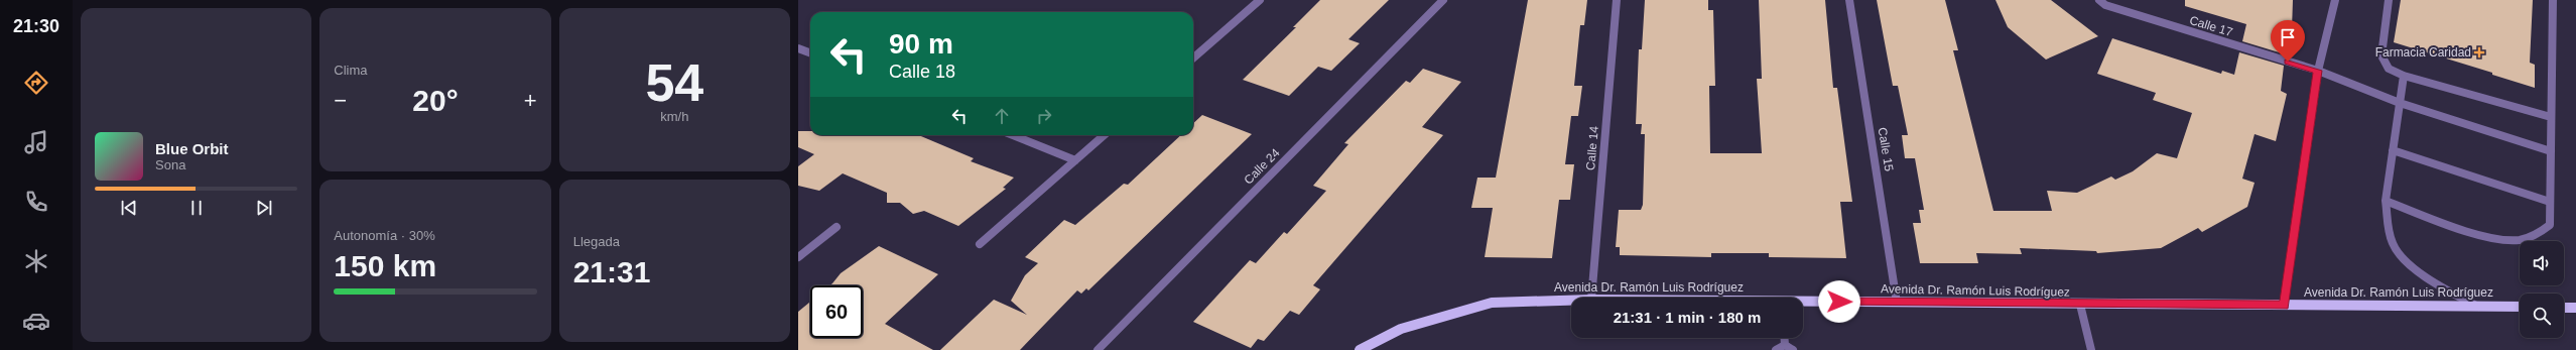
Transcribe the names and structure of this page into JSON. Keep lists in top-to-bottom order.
{
  "streets": {
    "main road": ["Avenida Dr. Ramón Luis Rodríguez"],
    "street": [
      "Calle 17",
      "Calle 14",
      "Calle 15",
      "Calle 24"
    ]
  },
  "crossings": [
    ["Calle 15", "Avenida Dr. Ramón Luis Rodríguez"]
  ],
  "places": {
    "health": ["Farmacia Caridad"]
  },
  "page": {
    "tabs": "21:30",
    "tile": [
      "Clima",
      ["54", "km/h"],
      ["Autonomía · 30%", "150 km"],
      ["Llegada", "21:31"]
    ],
    "turn": ["90 m", "Calle 18"],
    "heat": ["−", "20°", "+"],
    "song": ["Blue Orbit", "Sona"],
    "limit": "60",
    "trip": "21:31 · 1 min · 180 m"
  }
}
